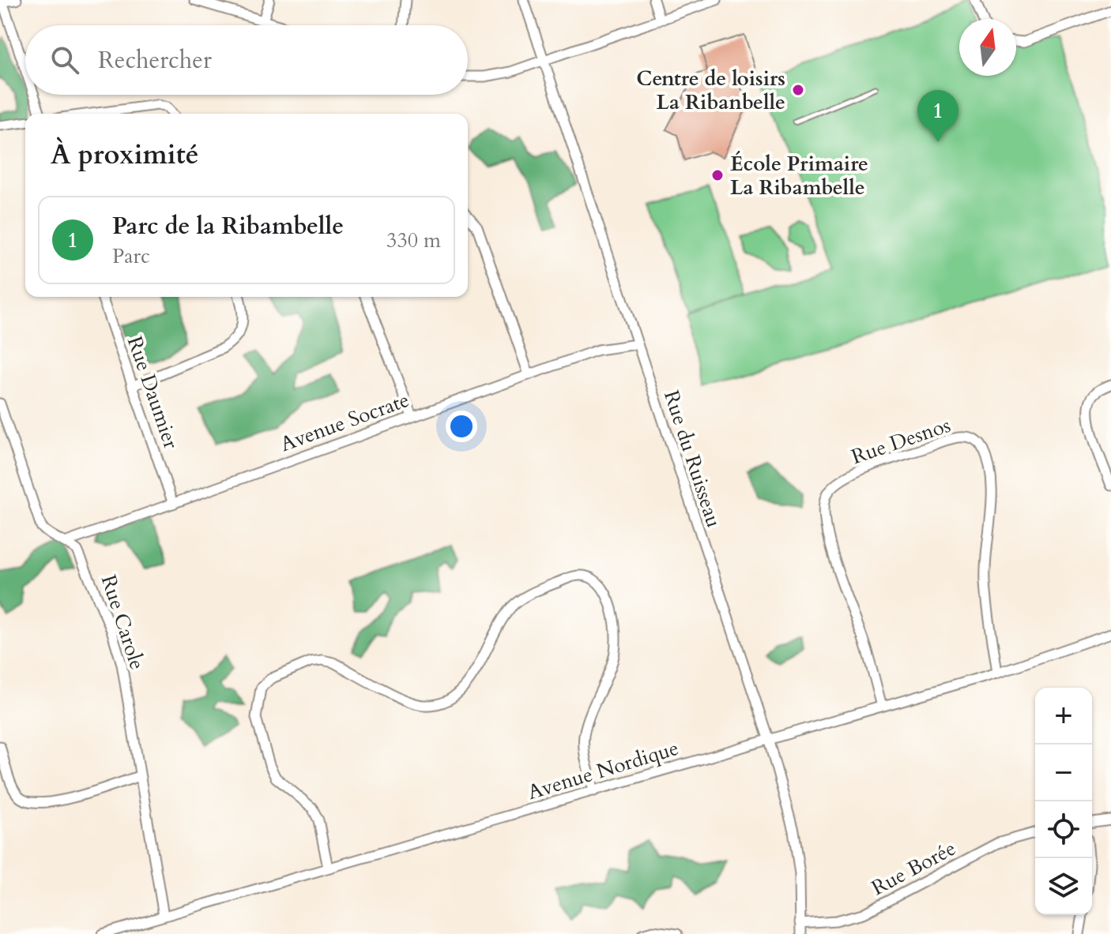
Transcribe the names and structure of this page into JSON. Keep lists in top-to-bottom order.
{
  "streets": {
    "street": [
      "Rue Daumier",
      "Avenue Socrate",
      "Rue Desnos",
      "Rue du Ruisseau",
      "Rue Carole",
      "Avenue Nordique",
      "Rue Borée"
    ]
  },
  "crossings": [
    ["Rue Daumier", "Avenue Socrate"],
    ["Avenue Socrate", "Rue du Ruisseau"],
    ["Avenue Socrate", "Rue Carole"],
    ["Rue Desnos", "Avenue Nordique"],
    ["Rue du Ruisseau", "Avenue Nordique"],
    ["Rue du Ruisseau", "Rue Borée"],
    ["Rue Carole", "Avenue Nordique"]
  ],
  "places": ["Centre de loisirs La Ribanbelle", "École Primaire La Ribambelle"],
  "north": "top",
  "page": {
    "search": "Rechercher",
    "pins": "1",
    "heading": "À proximité",
    "list": [
      {
        "mark": "1",
        "name": "Parc de la Ribambelle",
        "note": "Parc",
        "value": "330 m"
      }
    ],
    "map_buttons": ["+", "−"]
  }
}
